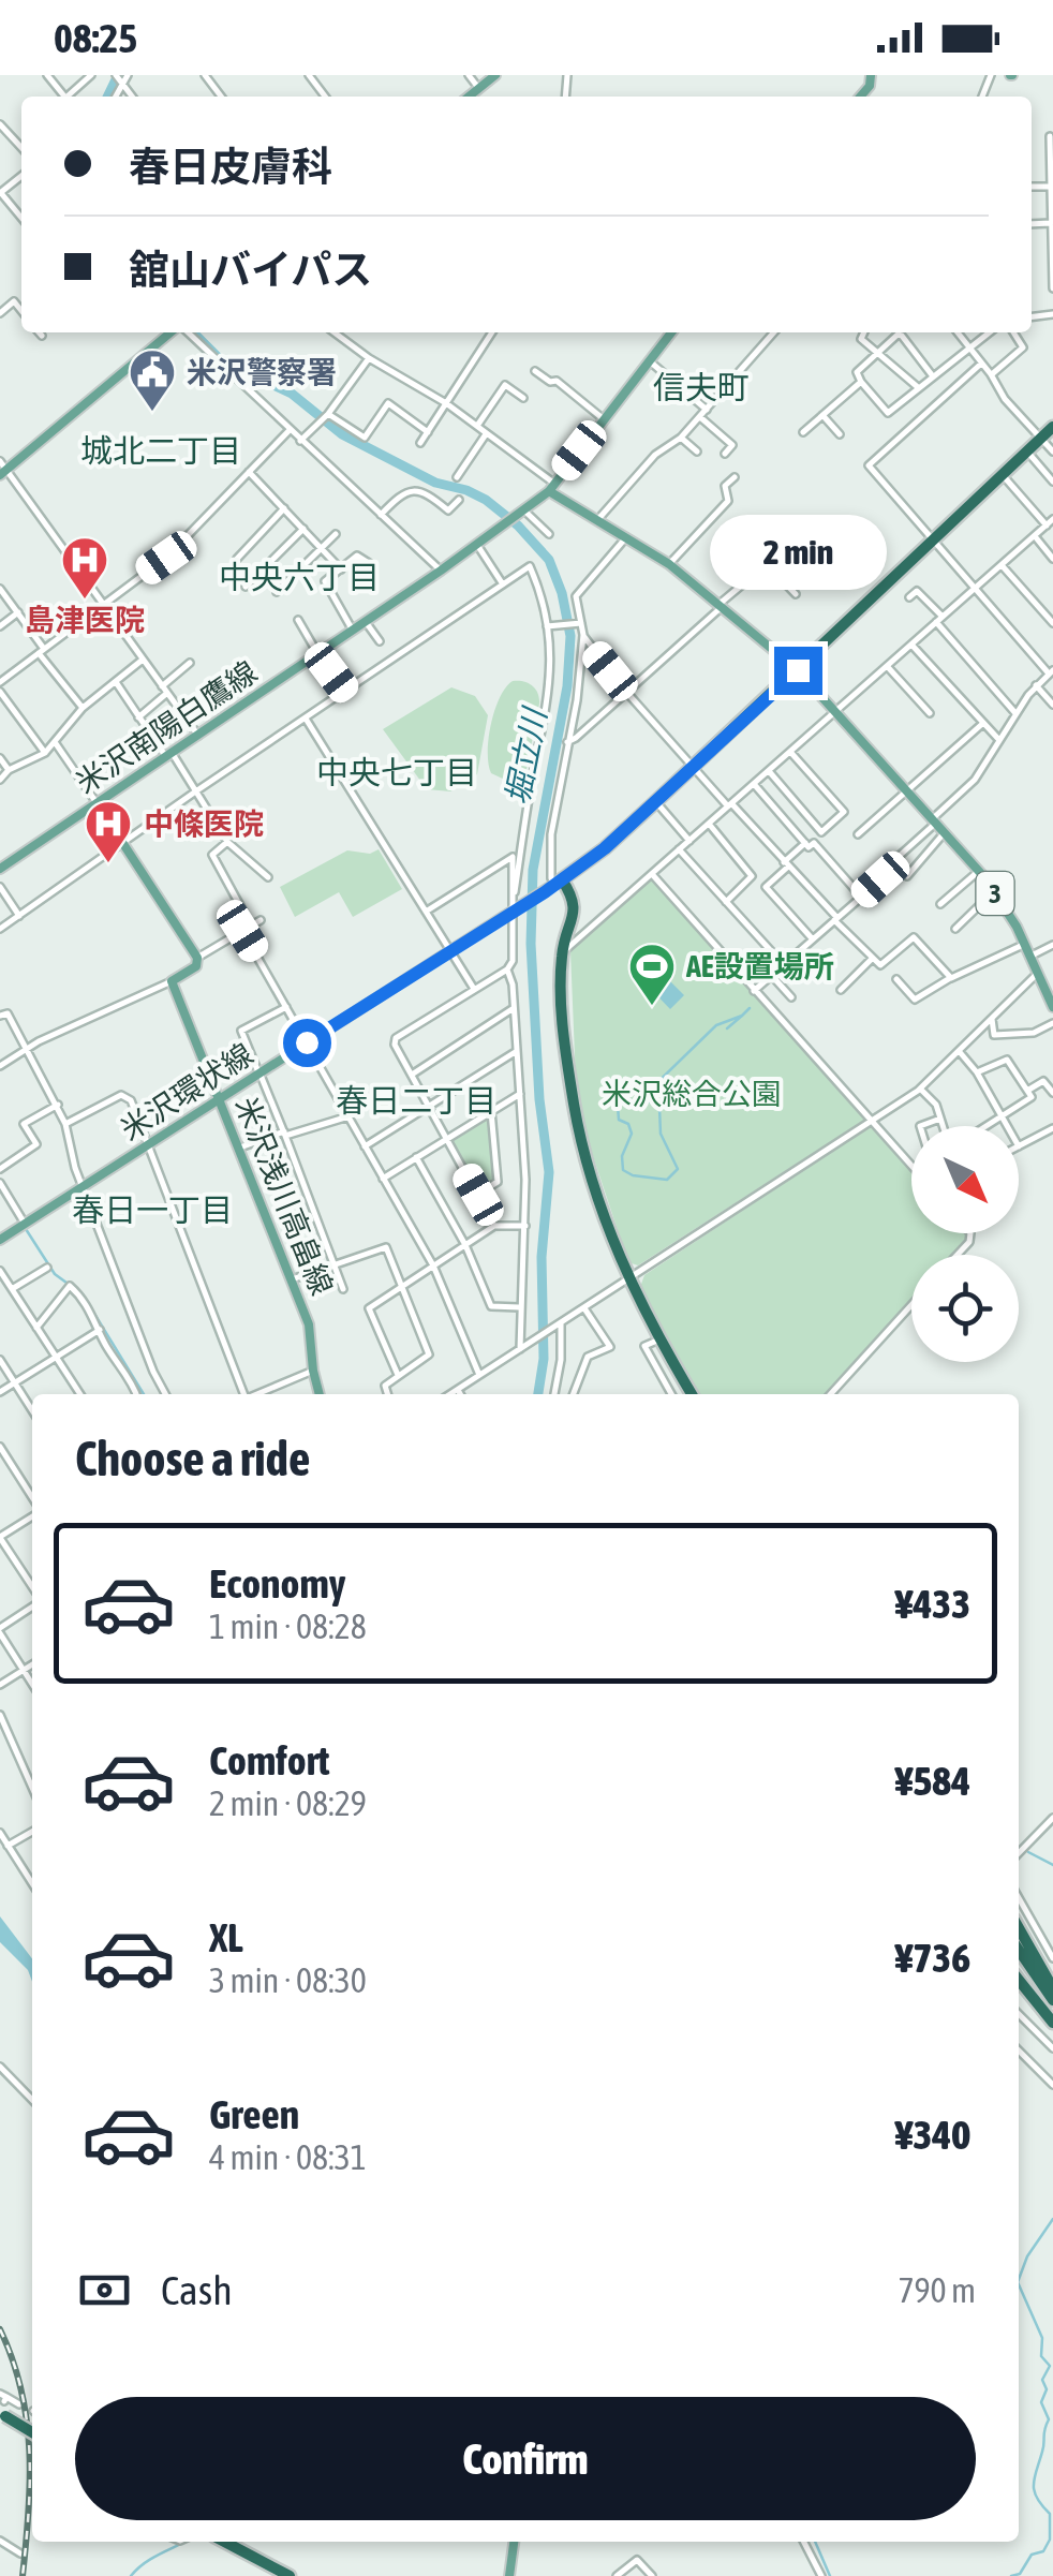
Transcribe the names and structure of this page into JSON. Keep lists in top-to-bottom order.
{
  "streets": {
    "main road": [
      "米沢南陽白鷹線",
      "3",
      "米沢環状線",
      "米沢浅川高畠線"
    ]
  },
  "crossings": [
    ["米沢南陽白鷹線", "3"],
    ["米沢環状線", "米沢浅川高畠線"]
  ],
  "districts": [
    "信夫町",
    "城北二丁目",
    "中央六丁目",
    "中央七丁目",
    "春日二丁目",
    "春日一丁目"
  ],
  "water": ["堀立川"],
  "parks": ["米沢総合公園"],
  "places": {
    "public building": ["米沢警察署"],
    "hospital": ["島津医院", "中條医院"],
    "sports": ["AE設置場所"]
  },
  "north": "bottom right",
  "page": {
    "status": "08:25",
    "banner": ["春日皮膚科", "舘山バイパス"],
    "bubble": "2 min",
    "heading": "Choose a ride",
    "list": [
      {
        "name": "Economy",
        "note": "1 min · 08:28",
        "value": "¥433"
      },
      {
        "name": "Comfort",
        "note": "2 min · 08:29",
        "value": "¥584"
      },
      {
        "name": "XL",
        "note": "3 min · 08:30",
        "value": "¥736"
      },
      {
        "name": "Green",
        "note": "4 min · 08:31",
        "value": "¥340"
      }
    ],
    "pay": ["Cash", "790 m"],
    "buttons": "Confirm"
  }
}
